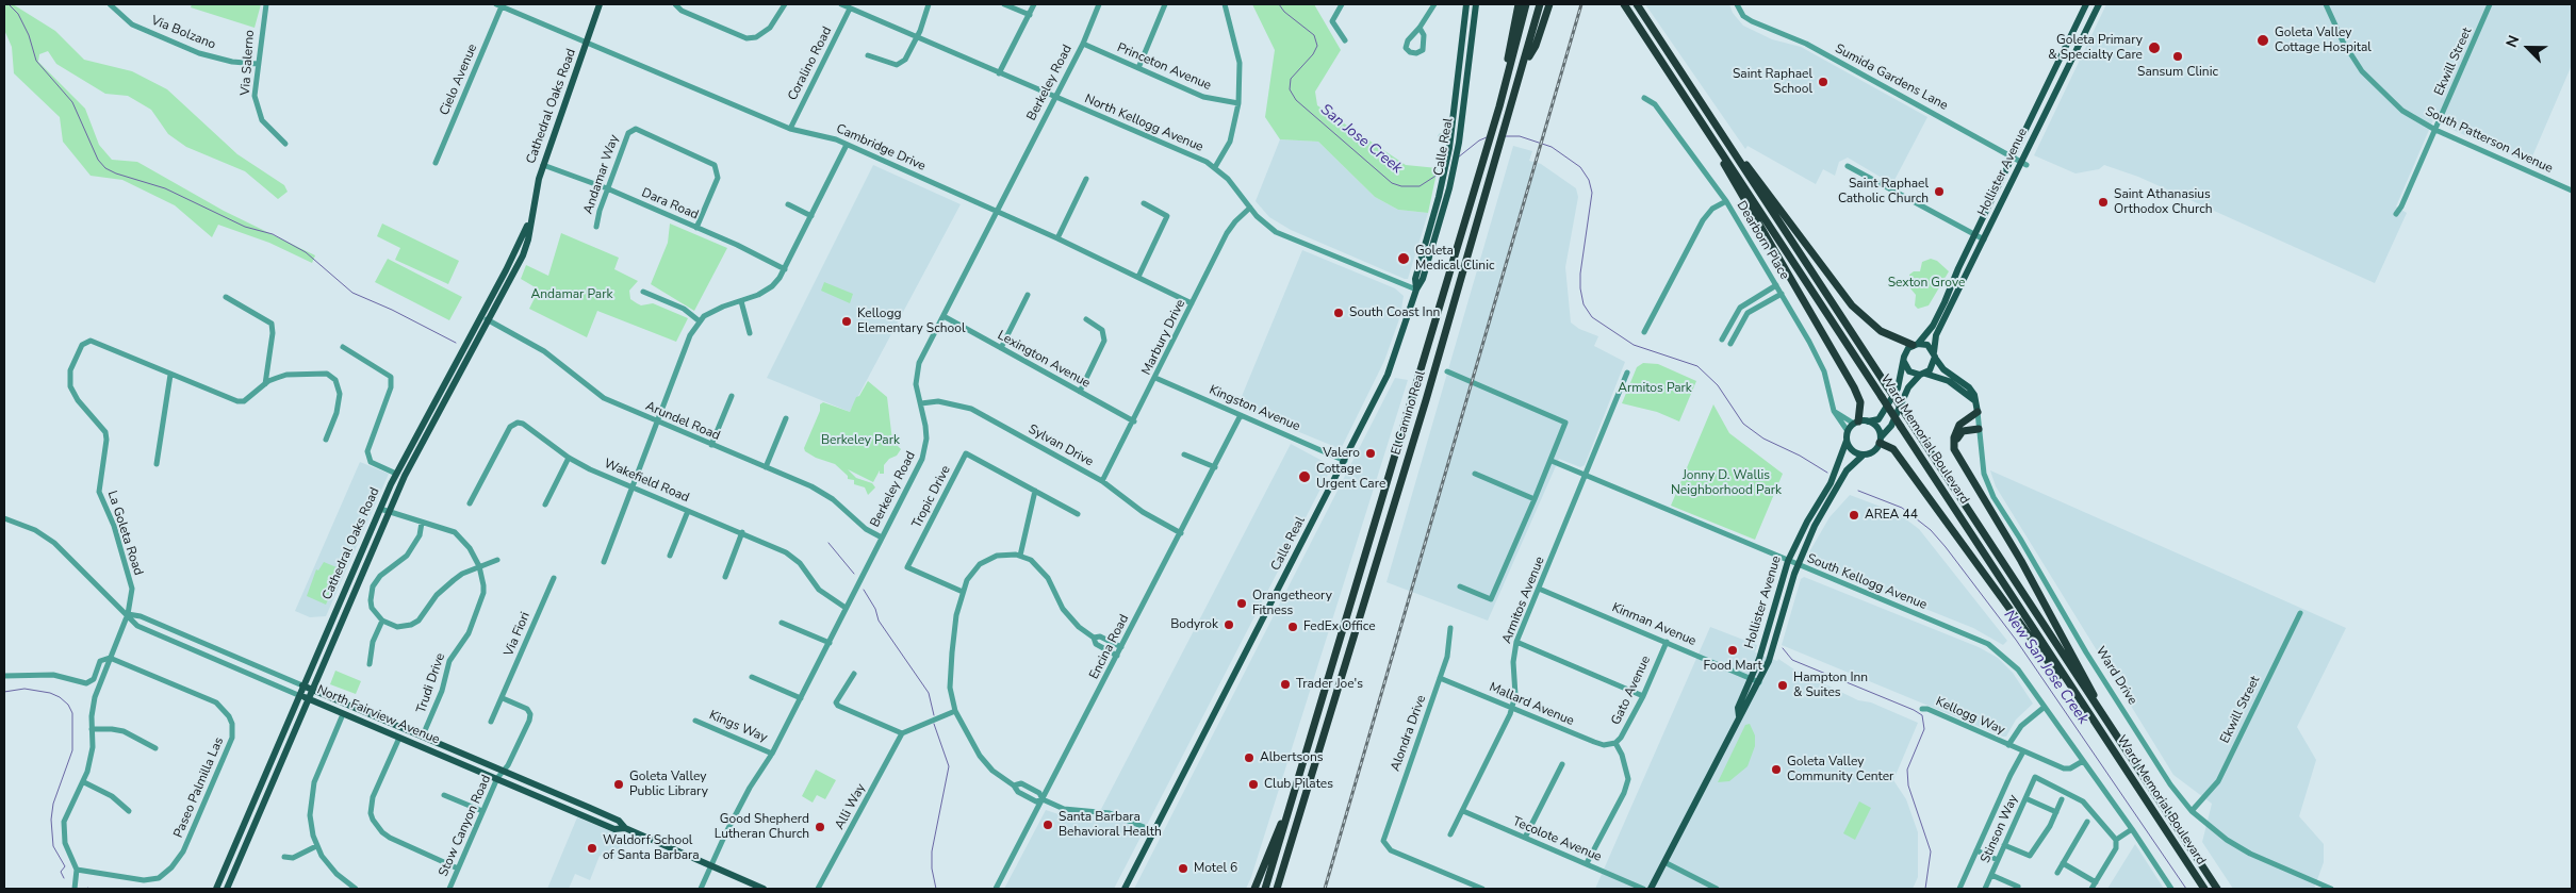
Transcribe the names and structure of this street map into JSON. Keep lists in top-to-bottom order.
{
  "streets": {
    "highway": ["El Camino Real", "Ward Memorial Boulevard"],
    "main road": [
      "Cathedral Oaks Road",
      "Calle Real",
      "Hollister Avenue",
      "Ward Drive",
      "North Fairview Avenue"
    ],
    "street": [
      "Via Bolzano",
      "Ekwill Street",
      "Via Salerno",
      "Coralino Road",
      "Princeton Avenue",
      "Sumida Gardens Lane",
      "Cielo Avenue",
      "Berkeley Road",
      "North Kellogg Avenue",
      "South Patterson Avenue",
      "Cambridge Drive",
      "Andamar Way",
      "Dara Road",
      "Dearborn Place",
      "Marbury Drive",
      "Lexington Avenue",
      "Kingston Avenue",
      "Arundel Road",
      "Sylvan Drive",
      "Wakefield Road",
      "Tropic Drive",
      "La Goleta Road",
      "South Kellogg Avenue",
      "Armitos Avenue",
      "Kinman Avenue",
      "Via Fiori",
      "Encina Road",
      "Trudi Drive",
      "Gato Avenue",
      "Mallard Avenue",
      "Kellogg Way",
      "Kings Way",
      "Alondra Drive",
      "Paseo Palmilla Las",
      "Alli Way",
      "Stow Canyon Road",
      "Stinson Way",
      "Tecolote Avenue"
    ]
  },
  "crossings": [
    ["Via Bolzano", "Via Salerno"],
    ["Ekwill Street", "South Patterson Avenue"],
    ["Ekwill Street", "Ward Drive"],
    ["Coralino Road", "North Kellogg Avenue"],
    ["Coralino Road", "Cambridge Drive"],
    ["Princeton Avenue", "Berkeley Road"],
    ["Sumida Gardens Lane", "Hollister Avenue"],
    ["Cielo Avenue", "Cambridge Drive"],
    ["Berkeley Road", "North Kellogg Avenue"],
    ["Berkeley Road", "Cambridge Drive"],
    ["Berkeley Road", "Lexington Avenue"],
    ["Berkeley Road", "Arundel Road"],
    ["Berkeley Road", "Sylvan Drive"],
    ["Berkeley Road", "Wakefield Road"],
    ["Berkeley Road", "North Fairview Avenue"],
    ["Berkeley Road", "Kings Way"],
    ["Cathedral Oaks Road", "Cambridge Drive"],
    ["Cathedral Oaks Road", "Dara Road"],
    ["Cathedral Oaks Road", "Arundel Road"],
    ["Cathedral Oaks Road", "Trudi Drive"],
    ["Cathedral Oaks Road", "North Fairview Avenue"],
    ["North Kellogg Avenue", "Calle Real"],
    ["North Kellogg Avenue", "Marbury Drive"],
    ["Calle Real", "Kingston Avenue"],
    ["Cambridge Drive", "Marbury Drive"],
    ["Hollister Avenue", "Dearborn Place"],
    ["Hollister Avenue", "South Kellogg Avenue"],
    ["Hollister Avenue", "Kinman Avenue"],
    ["Hollister Avenue", "Ward Drive"],
    ["Andamar Way", "Dara Road"],
    ["Marbury Drive", "Lexington Avenue"],
    ["Marbury Drive", "Kingston Avenue"],
    ["Marbury Drive", "Sylvan Drive"],
    ["Kingston Avenue", "Encina Road"],
    ["Sylvan Drive", "Encina Road"],
    ["La Goleta Road", "North Fairview Avenue"],
    ["La Goleta Road", "Paseo Palmilla Las"],
    ["South Kellogg Avenue", "Armitos Avenue"],
    ["South Kellogg Avenue", "Kellogg Way"],
    ["Armitos Avenue", "Kinman Avenue"],
    ["Armitos Avenue", "Mallard Avenue"],
    ["Armitos Avenue", "Tecolote Avenue"],
    ["Kinman Avenue", "Gato Avenue"],
    ["Via Fiori", "Stow Canyon Road"],
    ["Trudi Drive", "North Fairview Avenue"],
    ["Gato Avenue", "Mallard Avenue"],
    ["Gato Avenue", "Tecolote Avenue"],
    ["Mallard Avenue", "Alondra Drive"],
    ["North Fairview Avenue", "Stow Canyon Road"]
  ],
  "water": ["San Jose Creek", "New San Jose Creek"],
  "parks": [
    "Sexton Grove",
    "Andamar Park",
    "Armitos Park",
    "Berkeley Park",
    "Jonny D. Wallis Neighborhood Park"
  ],
  "places": [
    "Goleta Valley Cottage Hospital",
    "Goleta Primary & Specialty Care",
    "Sansum Clinic",
    "Saint Raphael School",
    "Saint Raphael Catholic Church",
    "Saint Athanasius Orthodox Church",
    "Goleta Medical Clinic",
    "South Coast Inn",
    "Kellogg Elementary School",
    "Valero",
    "Cottage Urgent Care",
    "AREA 44",
    "Orangetheory Fitness",
    "Bodyrok",
    "FedEx Office",
    "Food Mart",
    "Trader Joe's",
    "Hampton Inn & Suites",
    "Albertsons",
    "Goleta Valley Community Center",
    "Goleta Valley Public Library",
    "Club Pilates",
    "Santa Barbara Behavioral Health",
    "Good Shepherd Lutheran Church",
    "Waldorf School of Santa Barbara",
    "Motel 6"
  ],
  "north": "top left"
}
